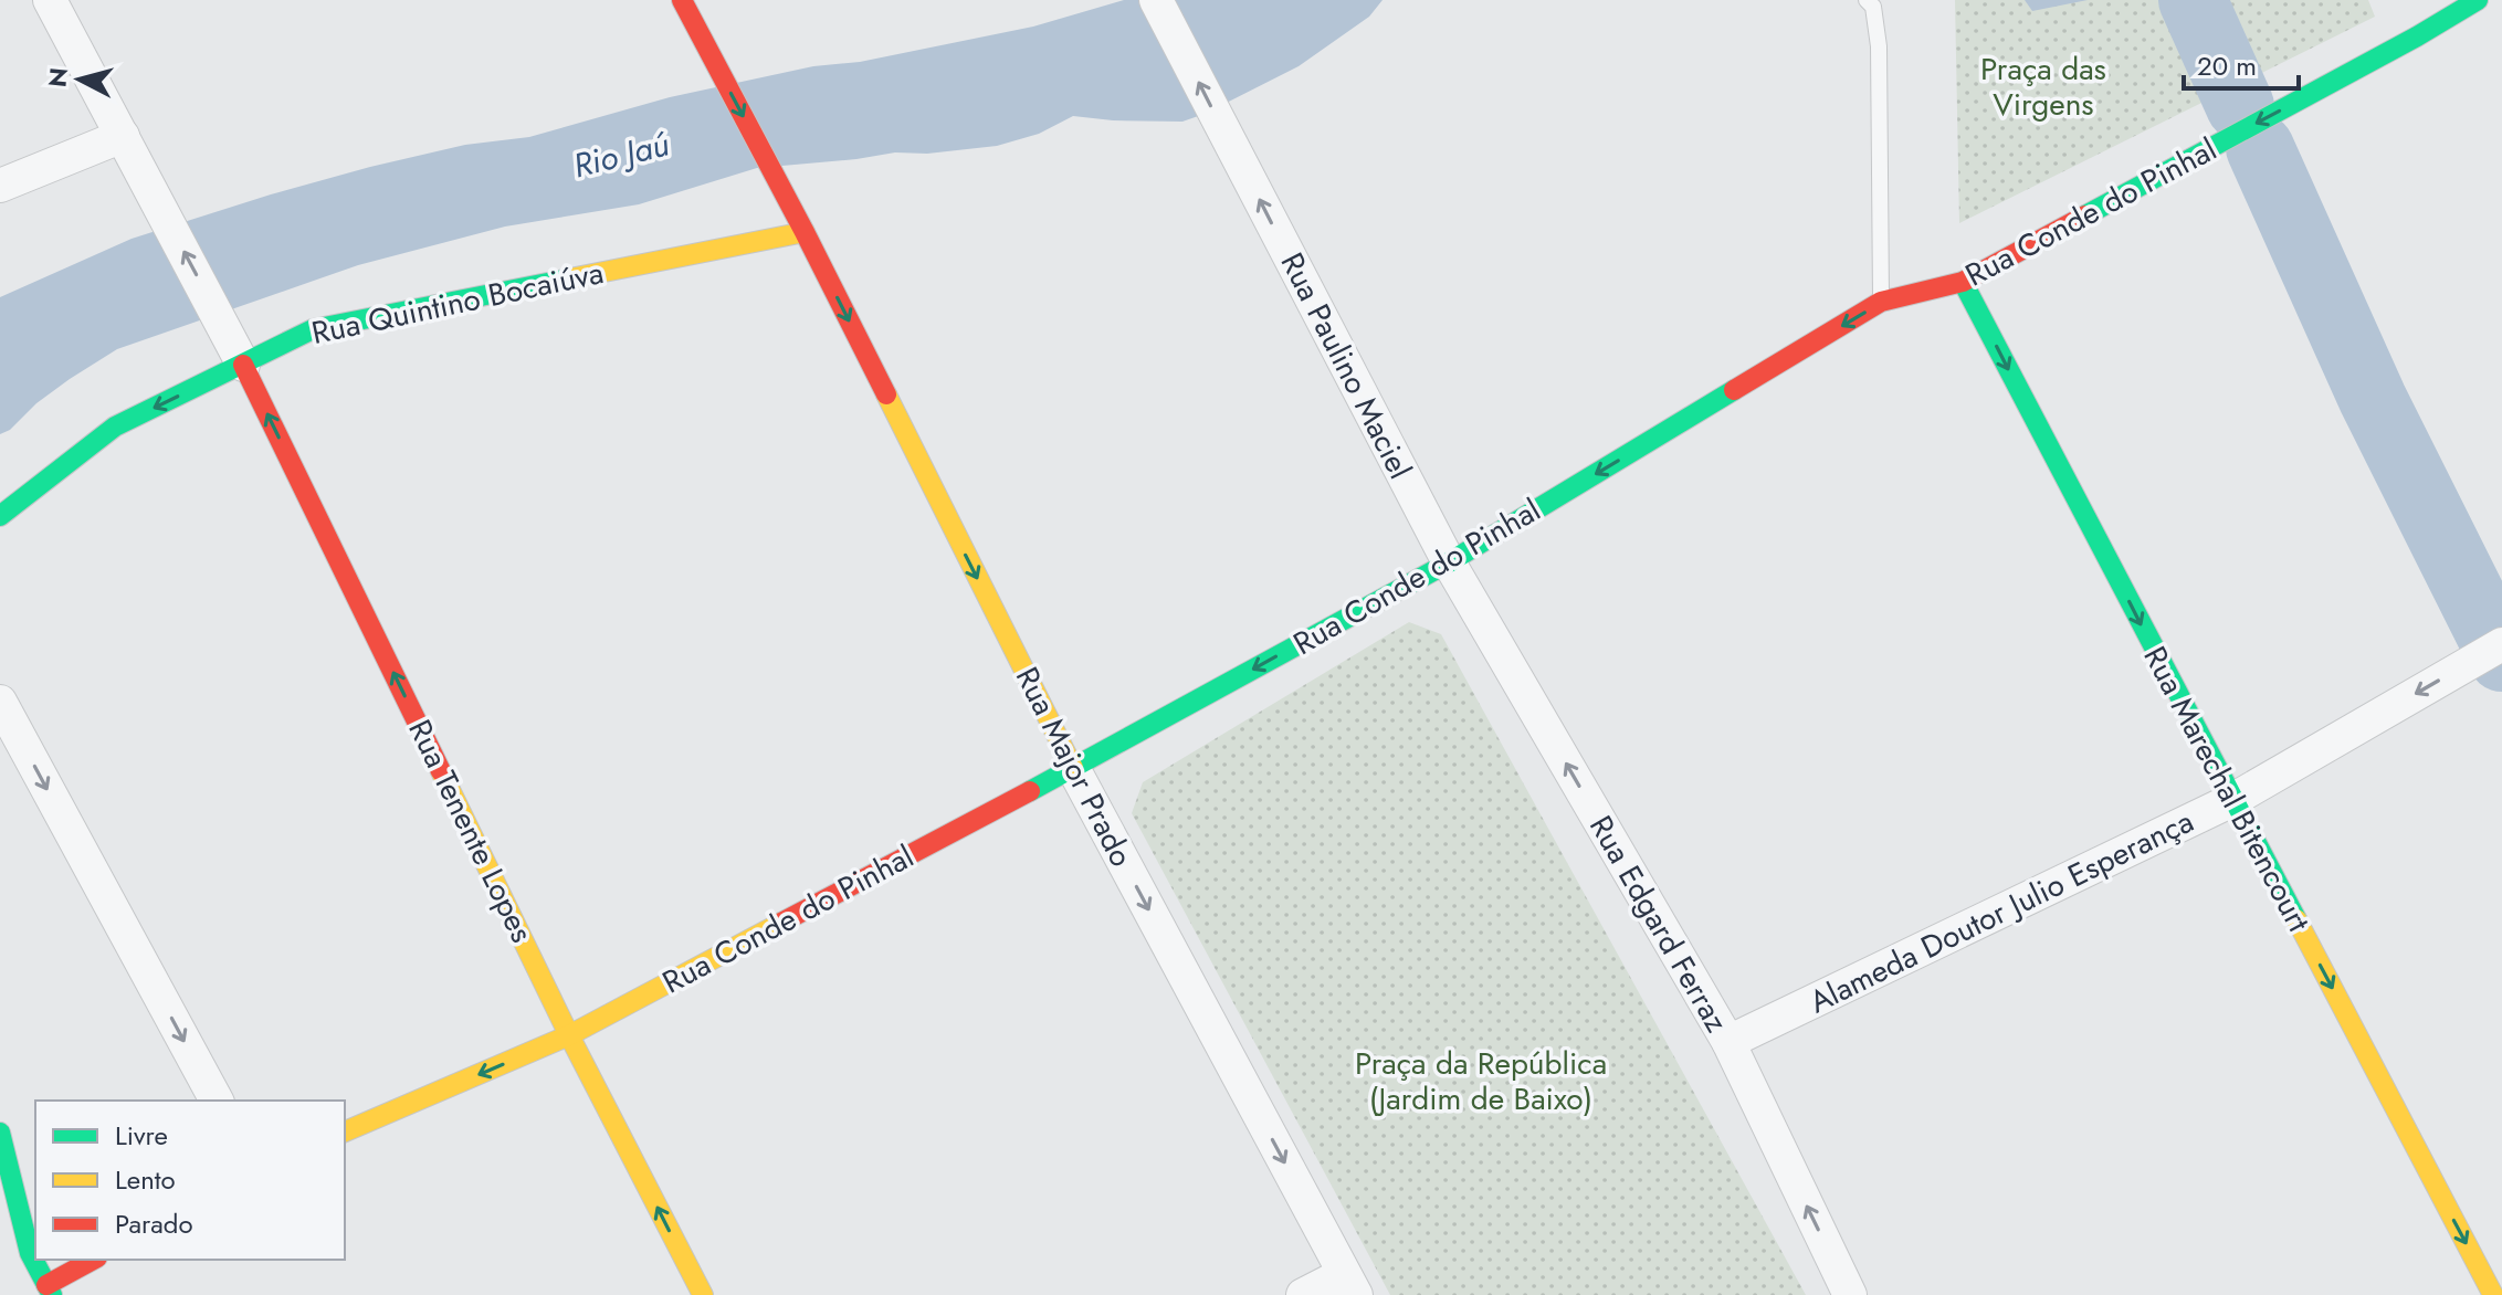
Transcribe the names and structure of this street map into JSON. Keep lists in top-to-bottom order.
{
  "streets": {
    "main road": [
      "Rua Conde do Pinhal",
      "Rua Quintino Bocaiúva",
      "Rua Major Prado",
      "Rua Marechal Bitencourt",
      "Rua Tenente Lopes"
    ],
    "street": ["Rua Paulino Maciel", "Alameda Doutor Julio Esperança", "Rua Edgard Ferraz"]
  },
  "crossings": [
    ["Rua Conde do Pinhal", "Rua Paulino Maciel"],
    ["Rua Conde do Pinhal", "Rua Major Prado"],
    ["Rua Conde do Pinhal", "Rua Marechal Bitencourt"],
    ["Rua Conde do Pinhal", "Rua Tenente Lopes"],
    ["Rua Conde do Pinhal", "Rua Edgard Ferraz"],
    ["Rua Quintino Bocaiúva", "Rua Major Prado"],
    ["Rua Quintino Bocaiúva", "Rua Tenente Lopes"],
    ["Rua Paulino Maciel", "Rua Edgard Ferraz"],
    ["Rua Marechal Bitencourt", "Alameda Doutor Julio Esperança"],
    ["Alameda Doutor Julio Esperança", "Rua Edgard Ferraz"]
  ],
  "one_way": [
    "Rua Conde do Pinhal",
    "Rua Paulino Maciel",
    "Rua Major Prado",
    "Rua Marechal Bitencourt",
    "Rua Tenente Lopes",
    "Alameda Doutor Julio Esperança",
    "Rua Edgard Ferraz"
  ],
  "water": ["Rio Jaú"],
  "parks": ["Praça das Virgens", "Praça da República (Jardim de Baixo)"],
  "legend": ["Livre", "Lento", "Parado"],
  "scale_bar": "20 m",
  "north": "left"
}
